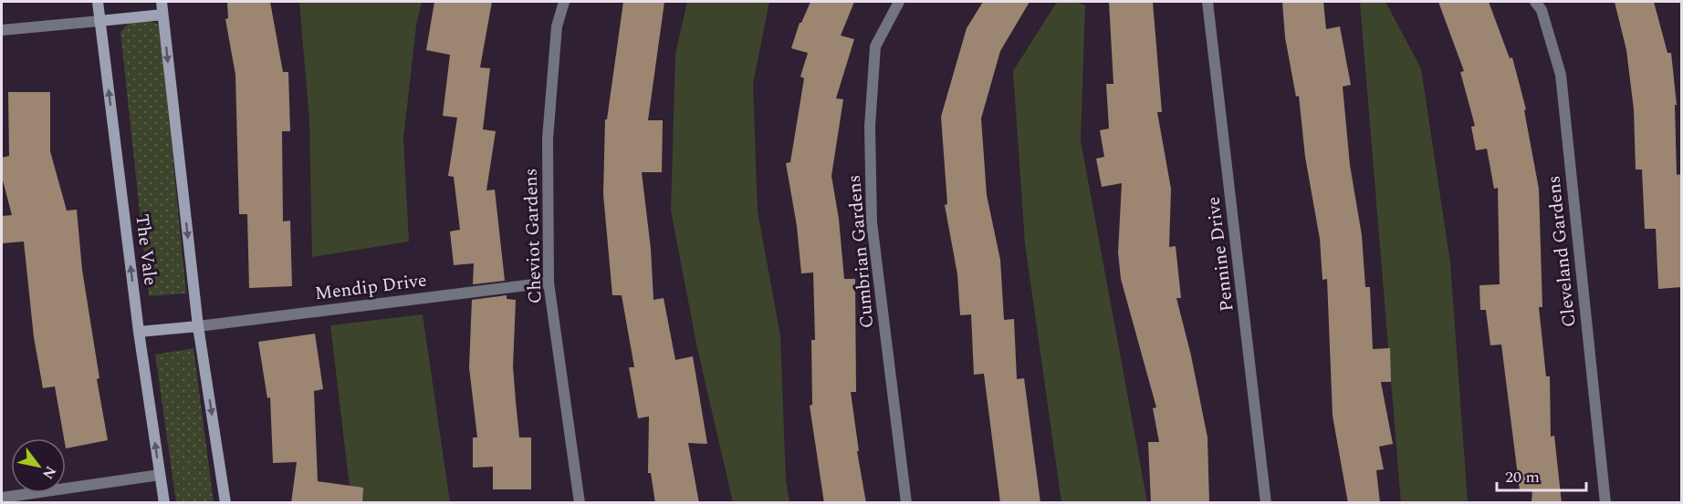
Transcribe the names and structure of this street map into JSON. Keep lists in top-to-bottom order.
{
  "streets": {
    "street": [
      "Cheviot Gardens",
      "The Vale",
      "Cumbrian Gardens",
      "Cleveland Gardens",
      "Pennine Drive",
      "Mendip Drive"
    ]
  },
  "crossings": [
    ["Cheviot Gardens", "Mendip Drive"]
  ],
  "scale_bar": "20 m",
  "north": "bottom right"
}
